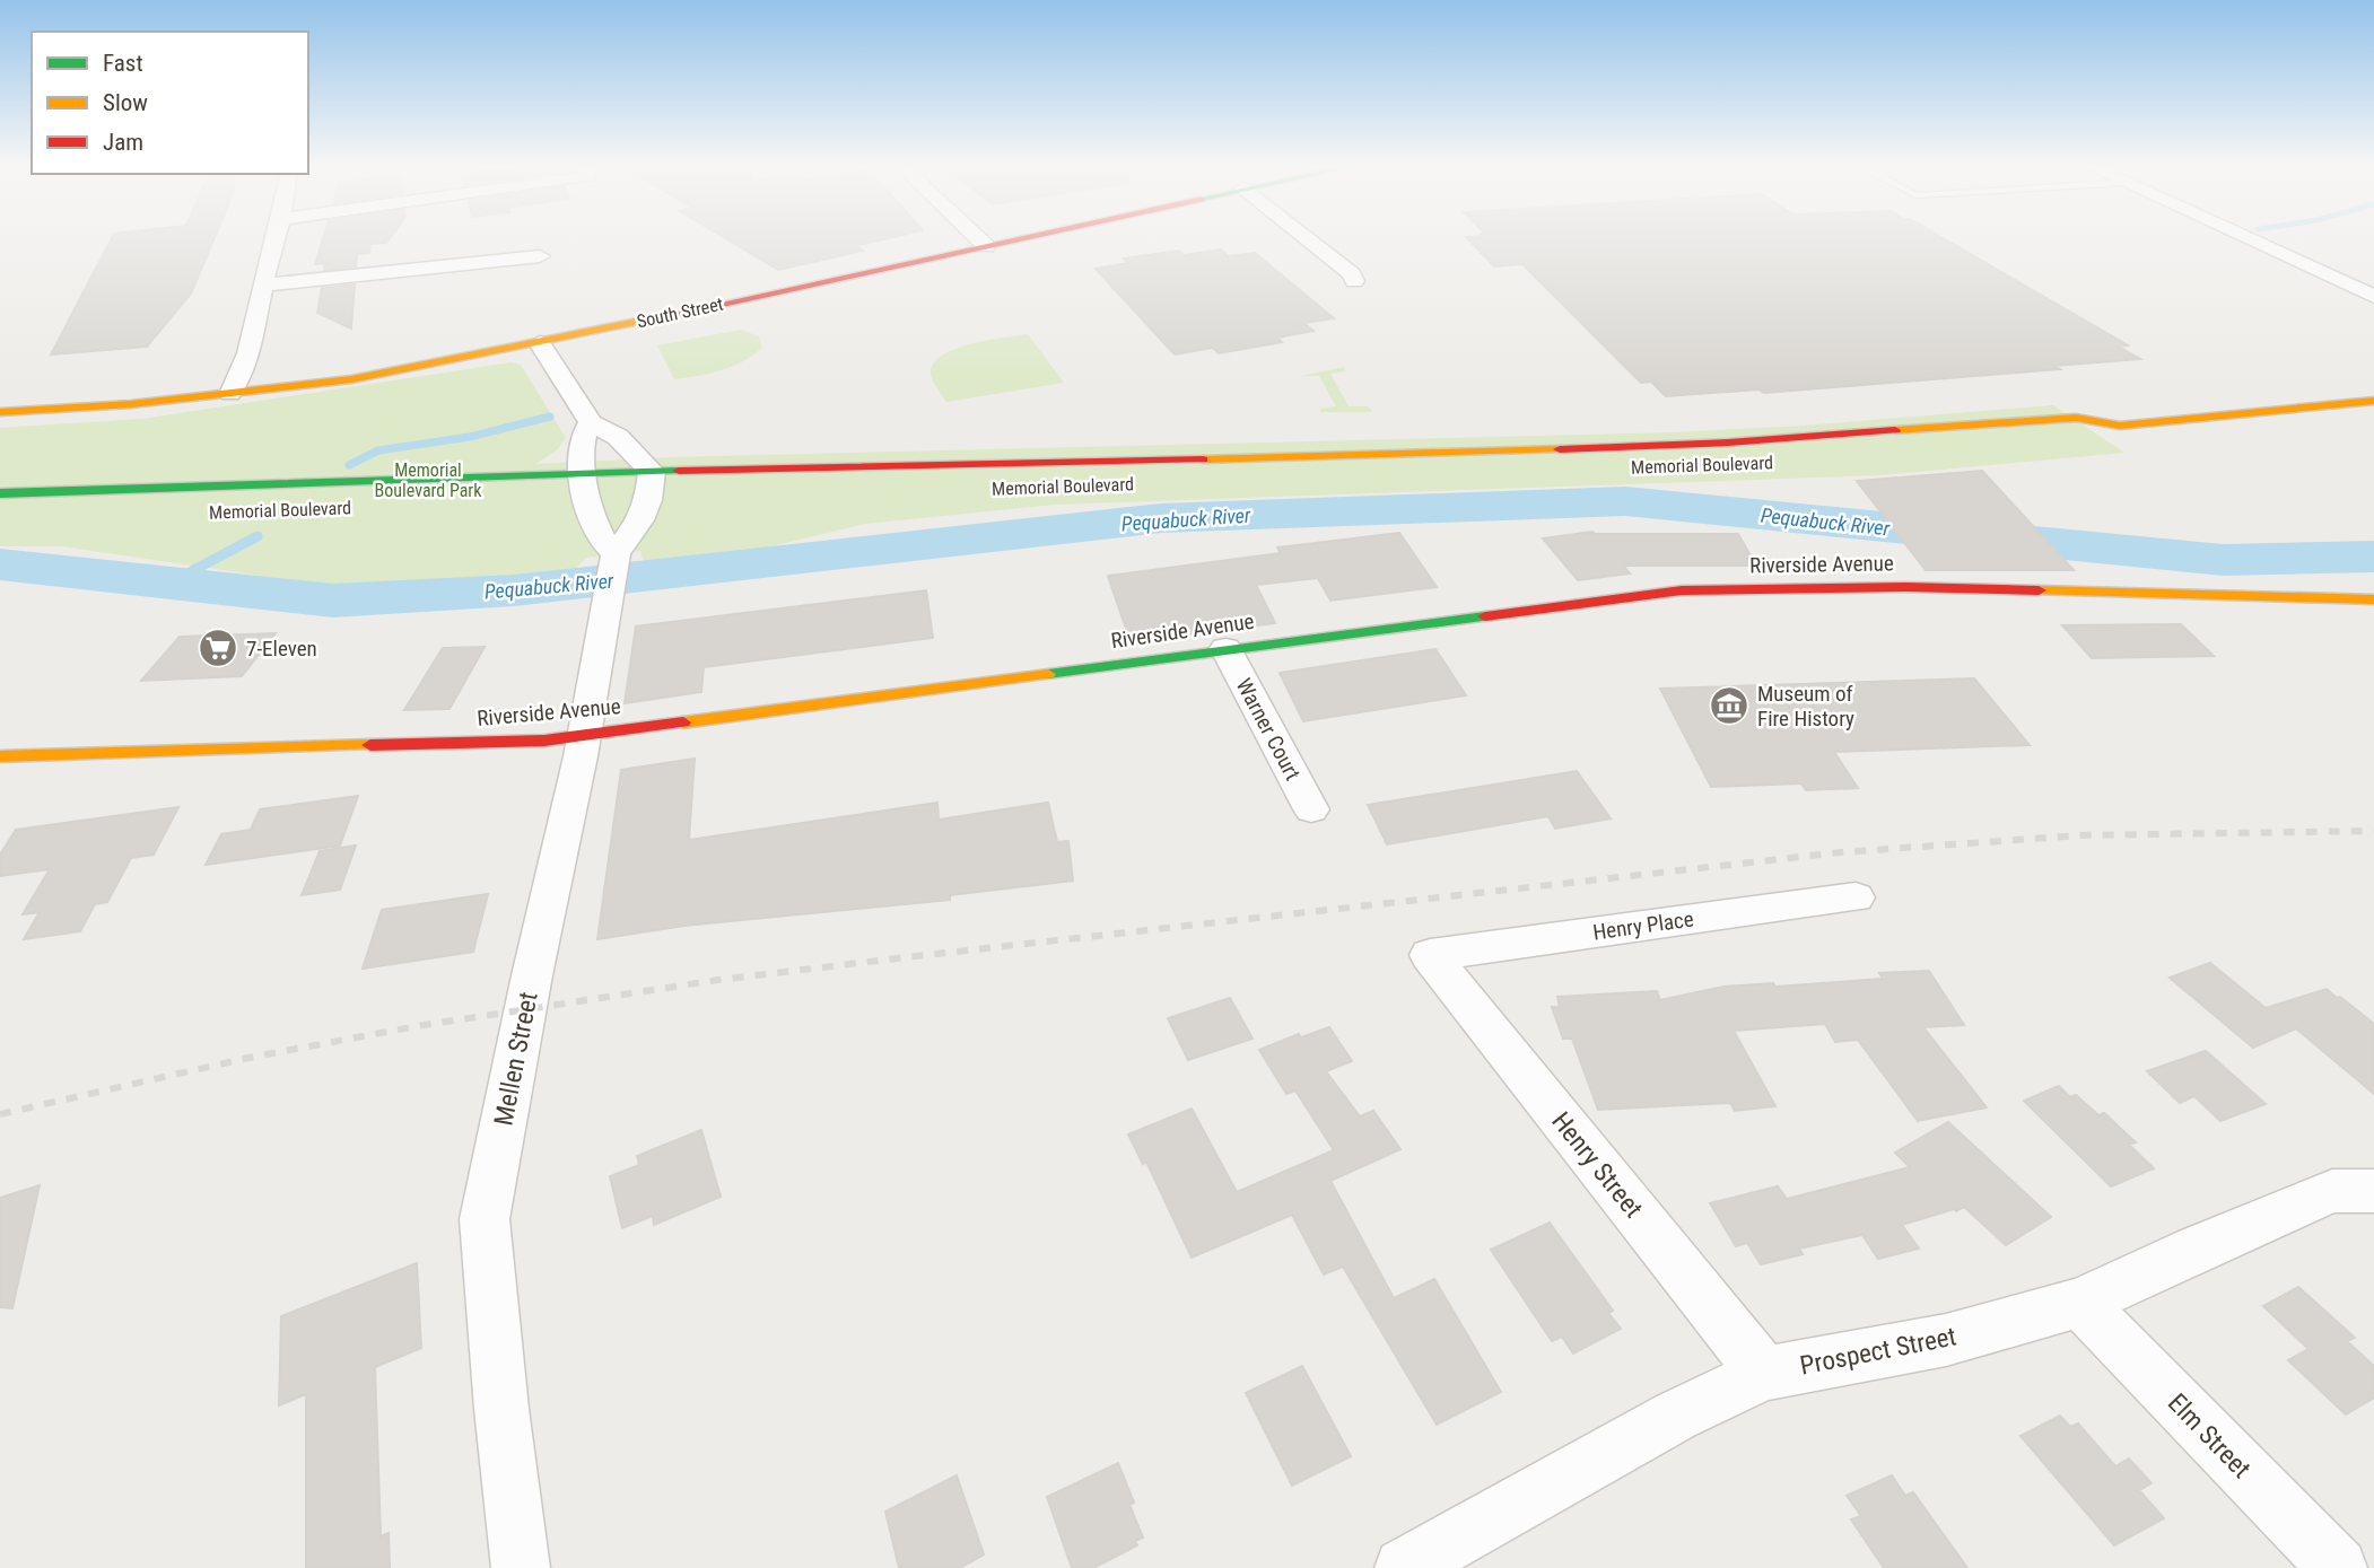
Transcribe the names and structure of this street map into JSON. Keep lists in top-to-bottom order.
{
  "streets": {
    "main road": ["South Street", "Memorial Boulevard", "Riverside Avenue"],
    "street": [
      "Warner Court",
      "Henry Place",
      "Mellen Street",
      "Henry Street",
      "Prospect Street",
      "Elm Street"
    ]
  },
  "crossings": [
    ["Memorial Boulevard", "Mellen Street"],
    ["Riverside Avenue", "Warner Court"],
    ["Riverside Avenue", "Mellen Street"],
    ["Henry Place", "Henry Street"],
    ["Henry Street", "Prospect Street"],
    ["Prospect Street", "Elm Street"]
  ],
  "water": ["Pequabuck River"],
  "parks": ["Memorial Boulevard Park"],
  "places": {
    "supermarket": ["7-Eleven"],
    "museum": ["Museum of Fire History"]
  },
  "legend": ["Fast", "Slow", "Jam"]
}
